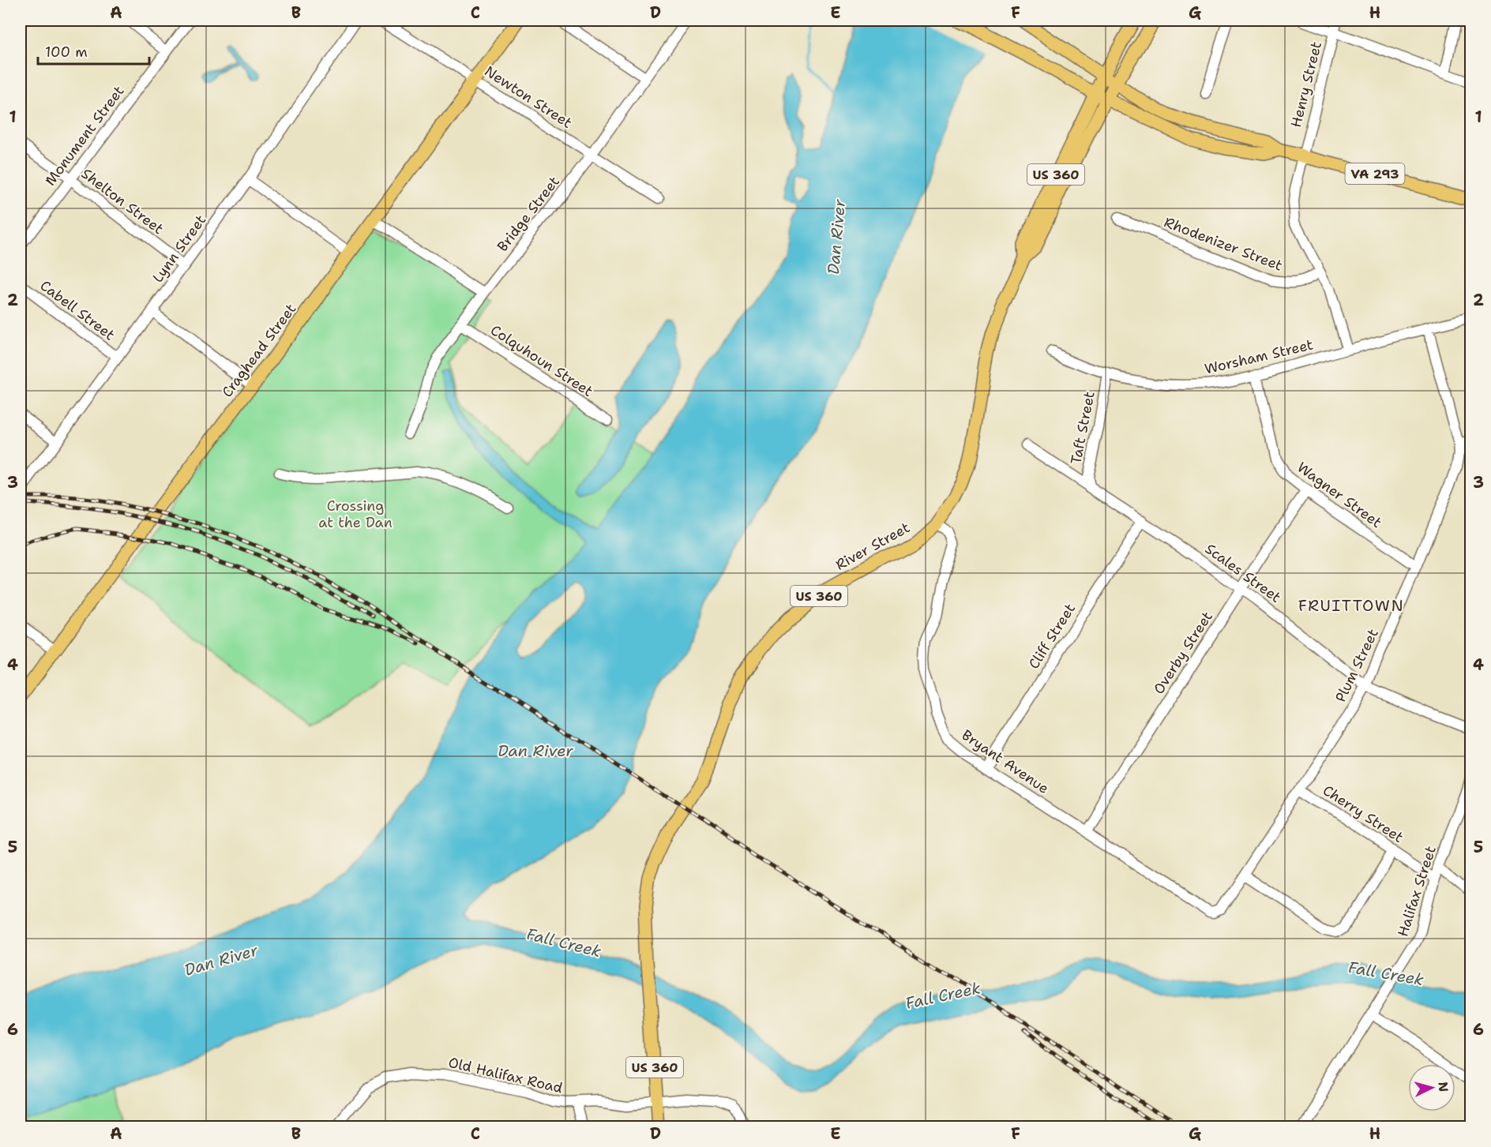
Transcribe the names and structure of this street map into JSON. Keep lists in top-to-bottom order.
{
  "streets": {
    "main road": [
      "VA 293",
      "US 360",
      "Craghead Street",
      "River Street"
    ],
    "street": [
      "Henry Street",
      "Newton Street",
      "Monument Street",
      "Shelton Street",
      "Bridge Street",
      "Rhodenizer Street",
      "Lynn Street",
      "Cabell Street",
      "Worsham Street",
      "Colquhoun Street",
      "Taft Street",
      "Wagner Street",
      "Scales Street",
      "Cliff Street",
      "Overby Street",
      "Plum Street",
      "Bryant Avenue",
      "Cherry Street",
      "Halifax Street",
      "Old Halifax Road"
    ]
  },
  "crossings": [
    ["Henry Street", "VA 293"],
    ["Henry Street", "Rhodenizer Street"],
    ["Newton Street", "Bridge Street"],
    ["Newton Street", "Craghead Street"],
    ["Monument Street", "Shelton Street"],
    ["VA 293", "River Street"],
    ["US 360", "River Street"],
    ["US 360", "Old Halifax Road"],
    ["Shelton Street", "Lynn Street"],
    ["Bridge Street", "Colquhoun Street"],
    ["Lynn Street", "Cabell Street"],
    ["Worsham Street", "Taft Street"],
    ["Worsham Street", "Wagner Street"],
    ["Worsham Street", "Plum Street"],
    ["Taft Street", "Scales Street"],
    ["Wagner Street", "Overby Street"],
    ["Wagner Street", "Plum Street"],
    ["River Street", "Bryant Avenue"],
    ["River Street", "Old Halifax Road"],
    ["Scales Street", "Cliff Street"],
    ["Scales Street", "Overby Street"],
    ["Scales Street", "Plum Street"],
    ["Cliff Street", "Bryant Avenue"],
    ["Overby Street", "Bryant Avenue"],
    ["Plum Street", "Bryant Avenue"],
    ["Plum Street", "Cherry Street"],
    ["Cherry Street", "Halifax Street"]
  ],
  "districts": ["FRUITTOWN"],
  "water": ["Dan River", "Fall Creek"],
  "parks": ["Crossing at the Dan"],
  "scale_bar": "100 m",
  "north": "right",
  "grid": {
    "columns": [
      "A",
      "B",
      "C",
      "D",
      "E",
      "F",
      "G",
      "H"
    ],
    "rows": [
      "1",
      "2",
      "3",
      "4",
      "5",
      "6"
    ]
  }
}
